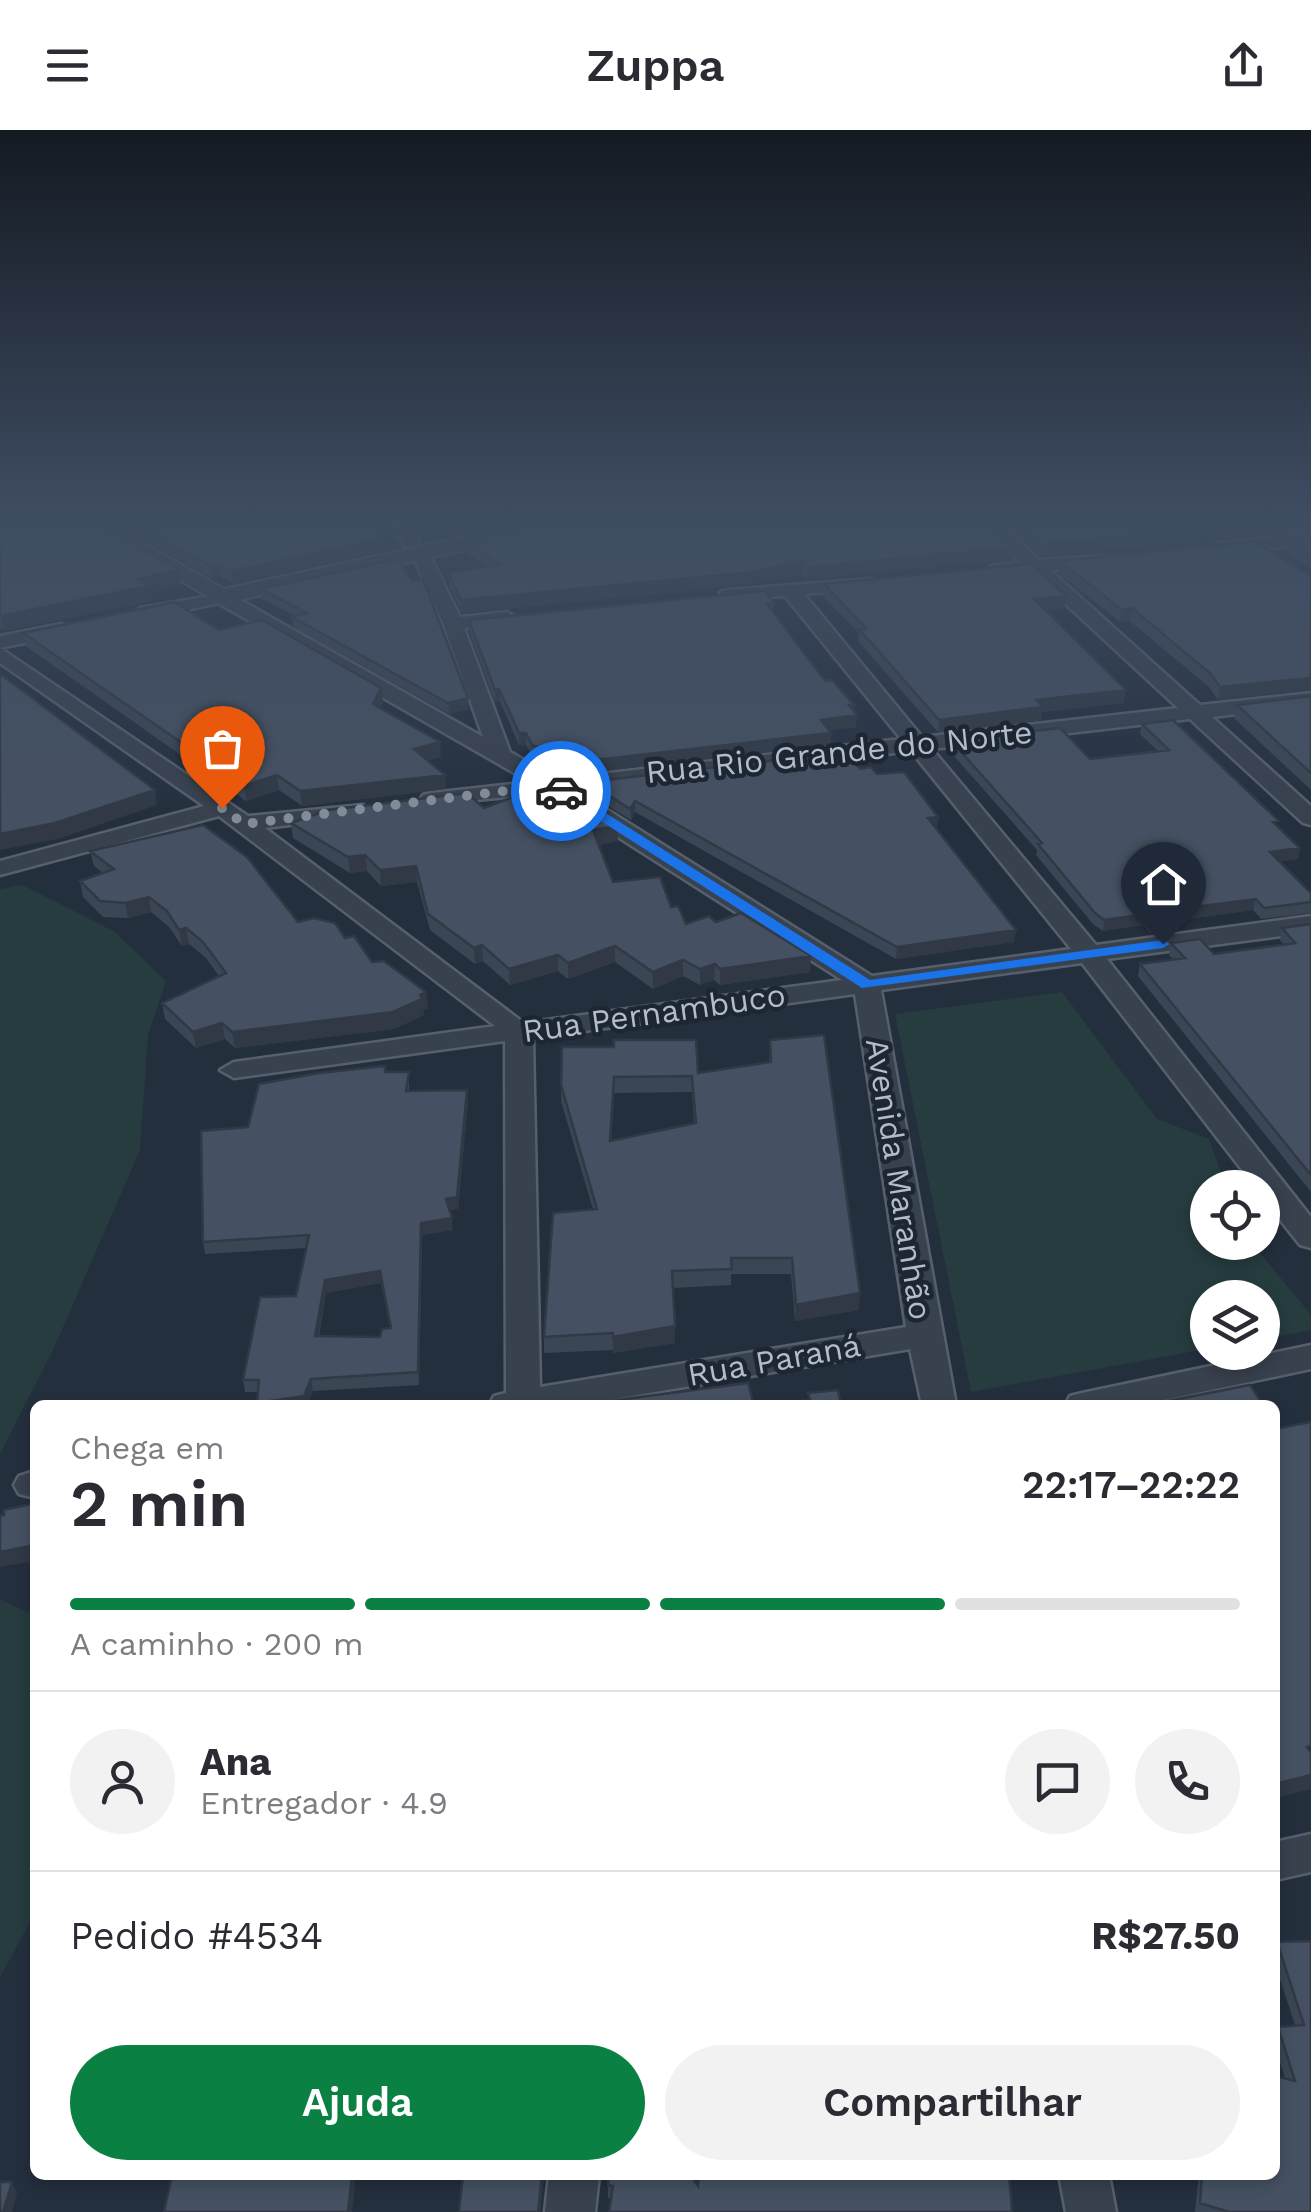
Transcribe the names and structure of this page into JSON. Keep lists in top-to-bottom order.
{
  "streets": {
    "street": [
      "Rua Rio Grande do Norte",
      "Rua Pernambuco",
      "Avenida Maranhão",
      "Rua Paraná"
    ]
  },
  "crossings": [
    ["Rua Pernambuco", "Avenida Maranhão"],
    ["Avenida Maranhão", "Rua Paraná"]
  ],
  "page": {
    "header": "Zuppa",
    "heading": ["2 min", "Chega em", "22:17–22:22"],
    "panel": [
      "Ana",
      "Entregador · 4.9",
      "Pedido #4534",
      "R$27.50"
    ],
    "bar": "A caminho · 200 m",
    "buttons": ["Ajuda", "Compartilhar"]
  }
}
